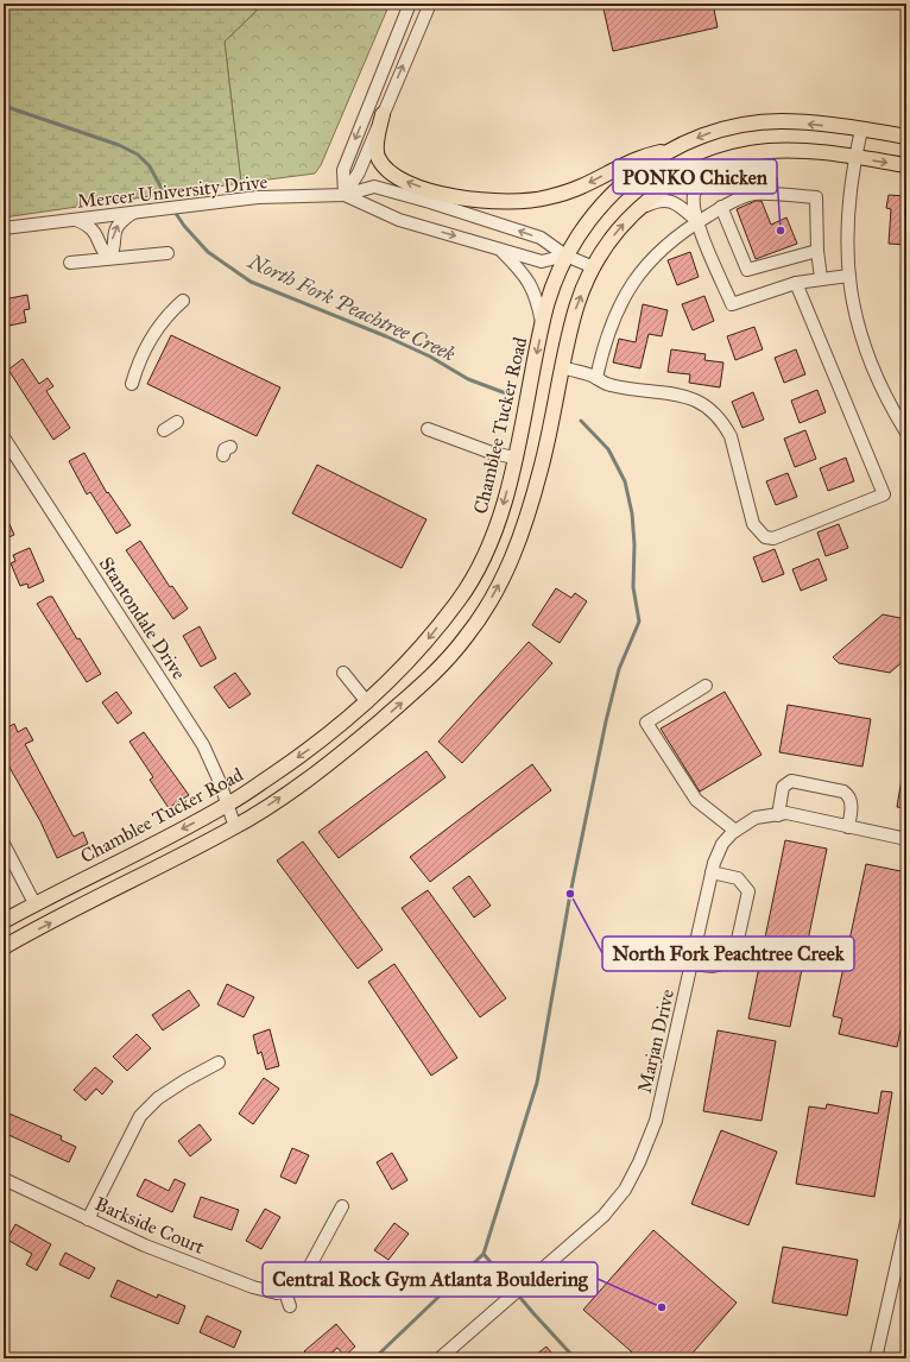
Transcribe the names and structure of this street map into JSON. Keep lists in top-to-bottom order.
{
  "streets": {
    "main road": ["Chamblee Tucker Road"],
    "street": [
      "Mercer University Drive",
      "Stantondale Drive",
      "Marjan Drive",
      "Barkside Court"
    ]
  },
  "crossings": [
    ["Mercer University Drive", "Chamblee Tucker Road"],
    ["Chamblee Tucker Road", "Stantondale Drive"]
  ],
  "water": ["North Fork Peachtree Creek"],
  "places": ["PONKO Chicken", "North Fork Peachtree Creek", "Central Rock Gym Atlanta Bouldering"]
}
